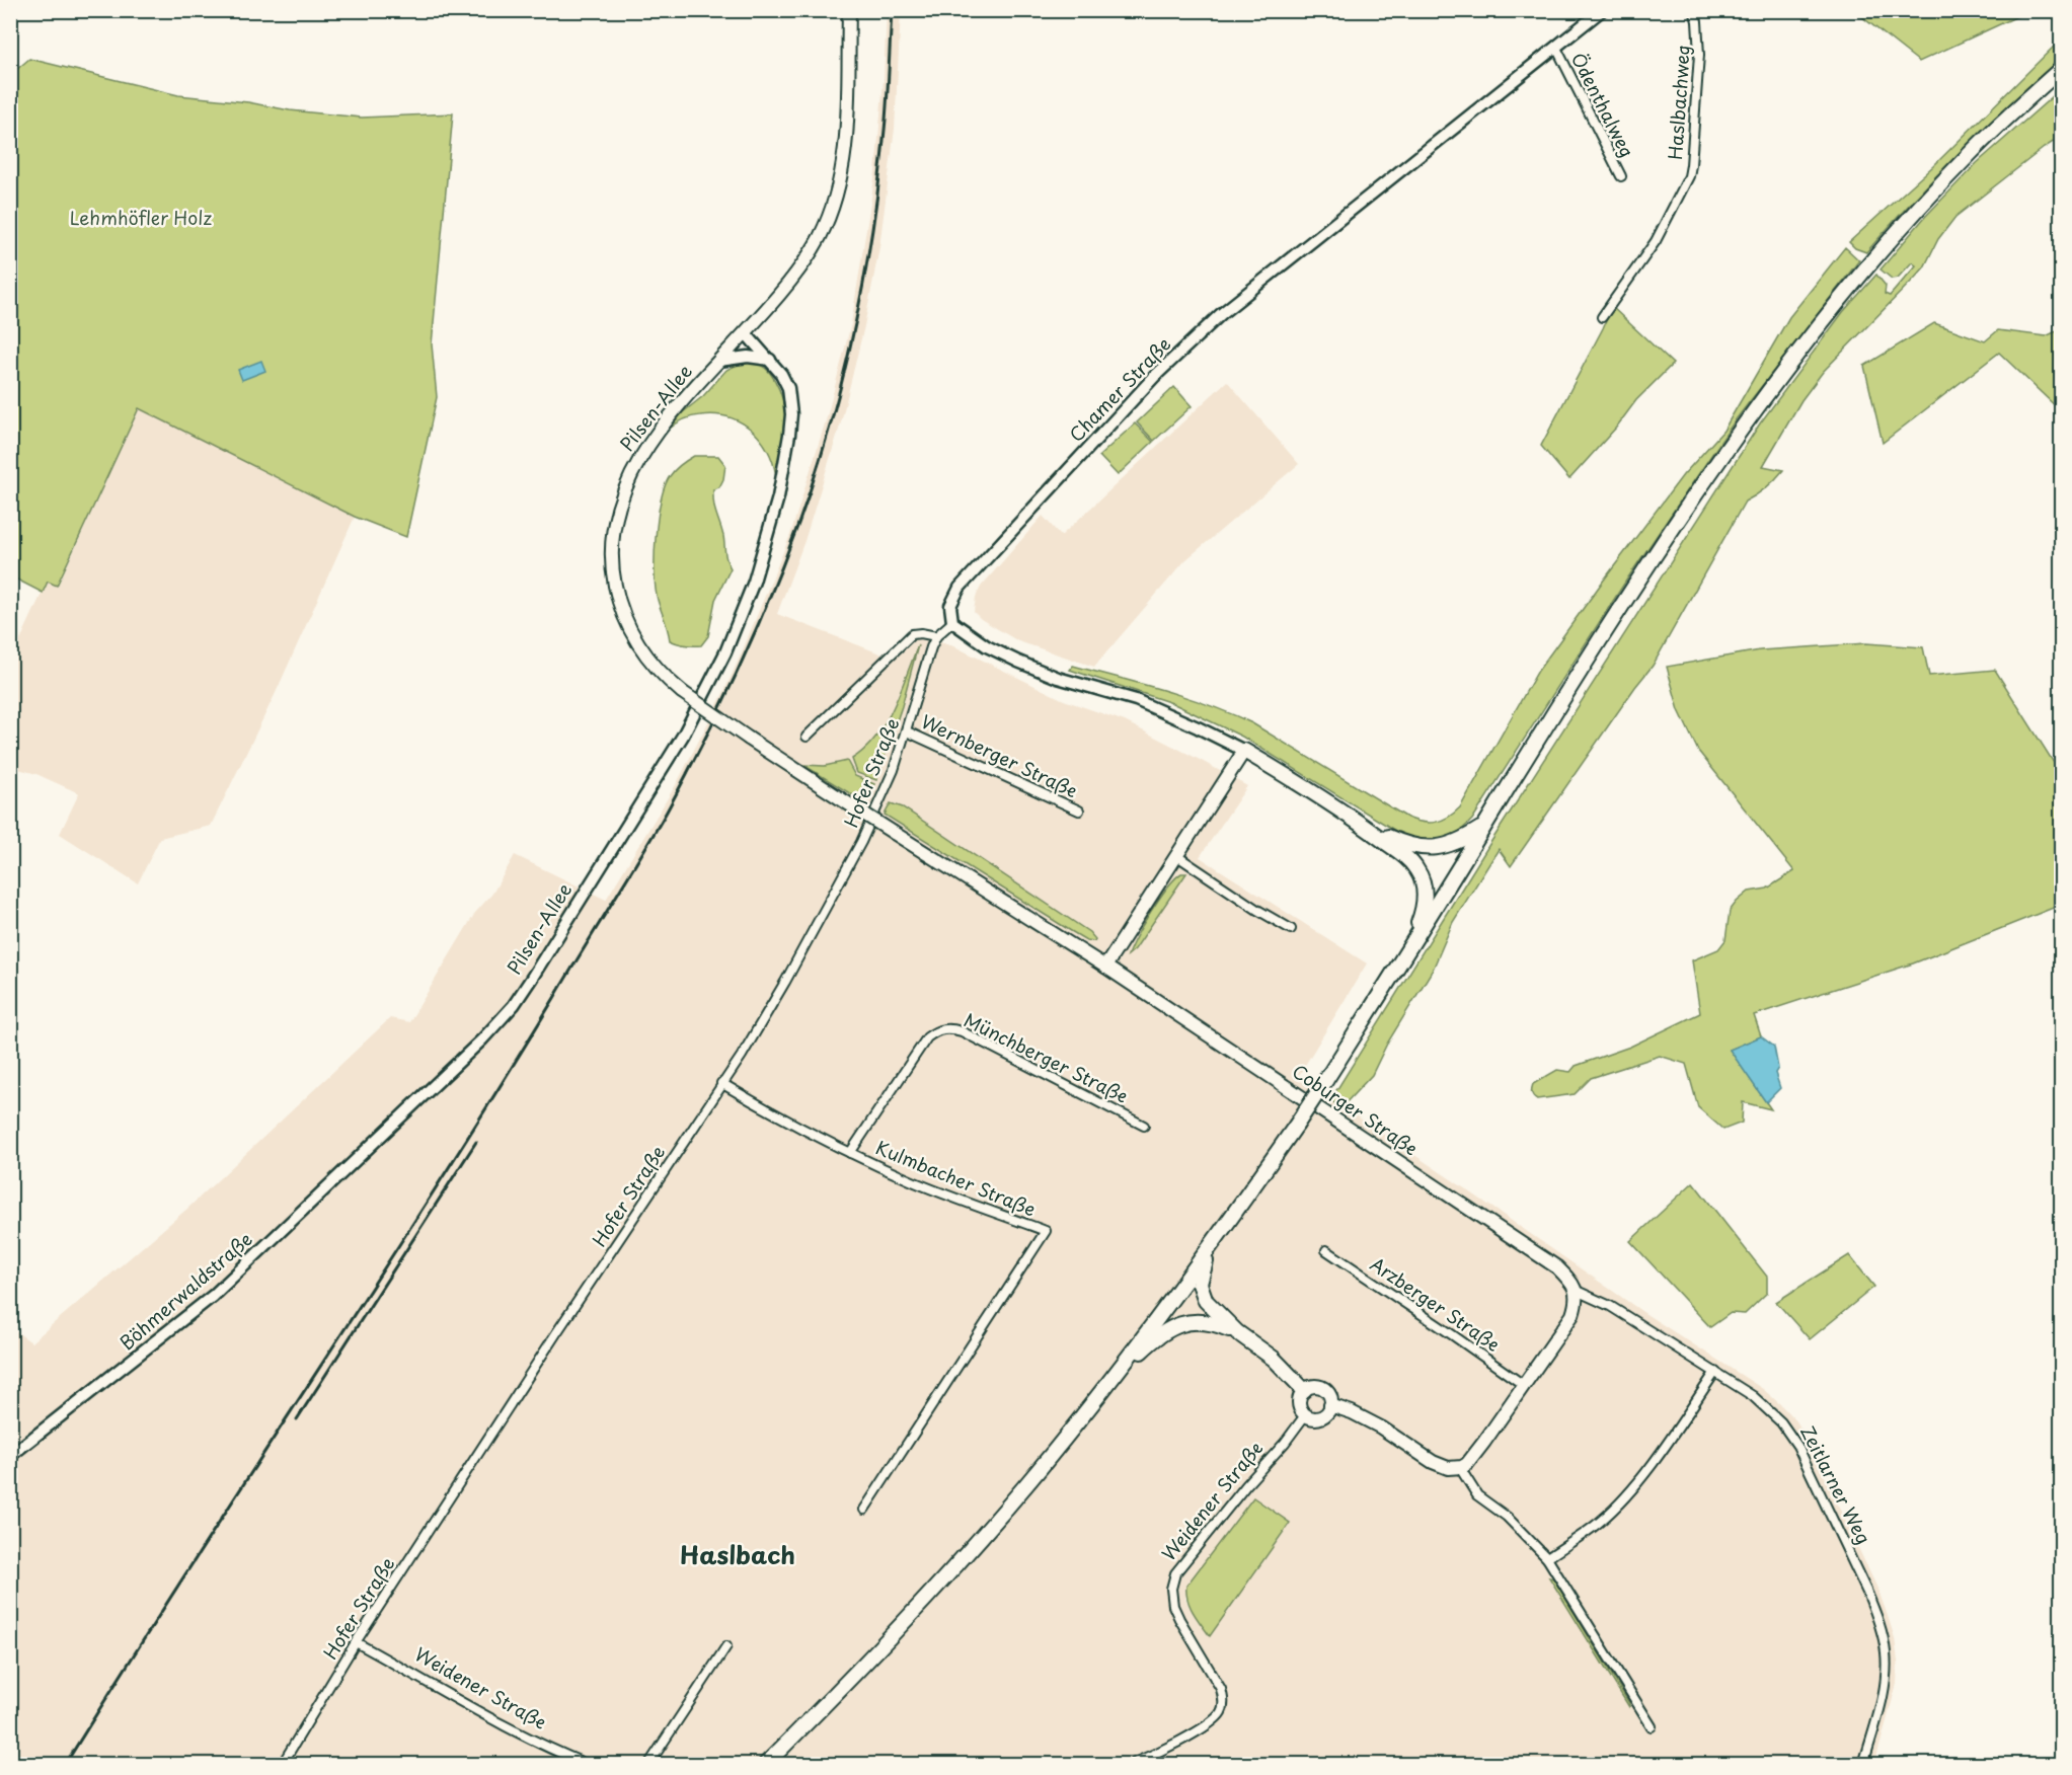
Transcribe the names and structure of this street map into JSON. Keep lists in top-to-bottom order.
{
  "streets": {
    "main road": ["Pilsen-Allee", "Coburger Straße"],
    "street": [
      "Haslbachweg",
      "Ödenthalweg",
      "Chamer Straße",
      "Wernberger Straße",
      "Hofer Straße",
      "Münchberger Straße",
      "Kulmbacher Straße",
      "Böhmerwaldstraße",
      "Arzberger Straße",
      "Zeitlarner Weg",
      "Weidener Straße"
    ]
  },
  "crossings": [
    ["Ödenthalweg", "Chamer Straße"],
    ["Pilsen-Allee", "Coburger Straße"],
    ["Pilsen-Allee", "Böhmerwaldstraße"],
    ["Wernberger Straße", "Hofer Straße"],
    ["Hofer Straße", "Kulmbacher Straße"],
    ["Hofer Straße", "Weidener Straße"],
    ["Münchberger Straße", "Kulmbacher Straße"],
    ["Coburger Straße", "Zeitlarner Weg"]
  ],
  "districts": ["Haslbach"],
  "parks": ["Lehmhöfler Holz"]
}
